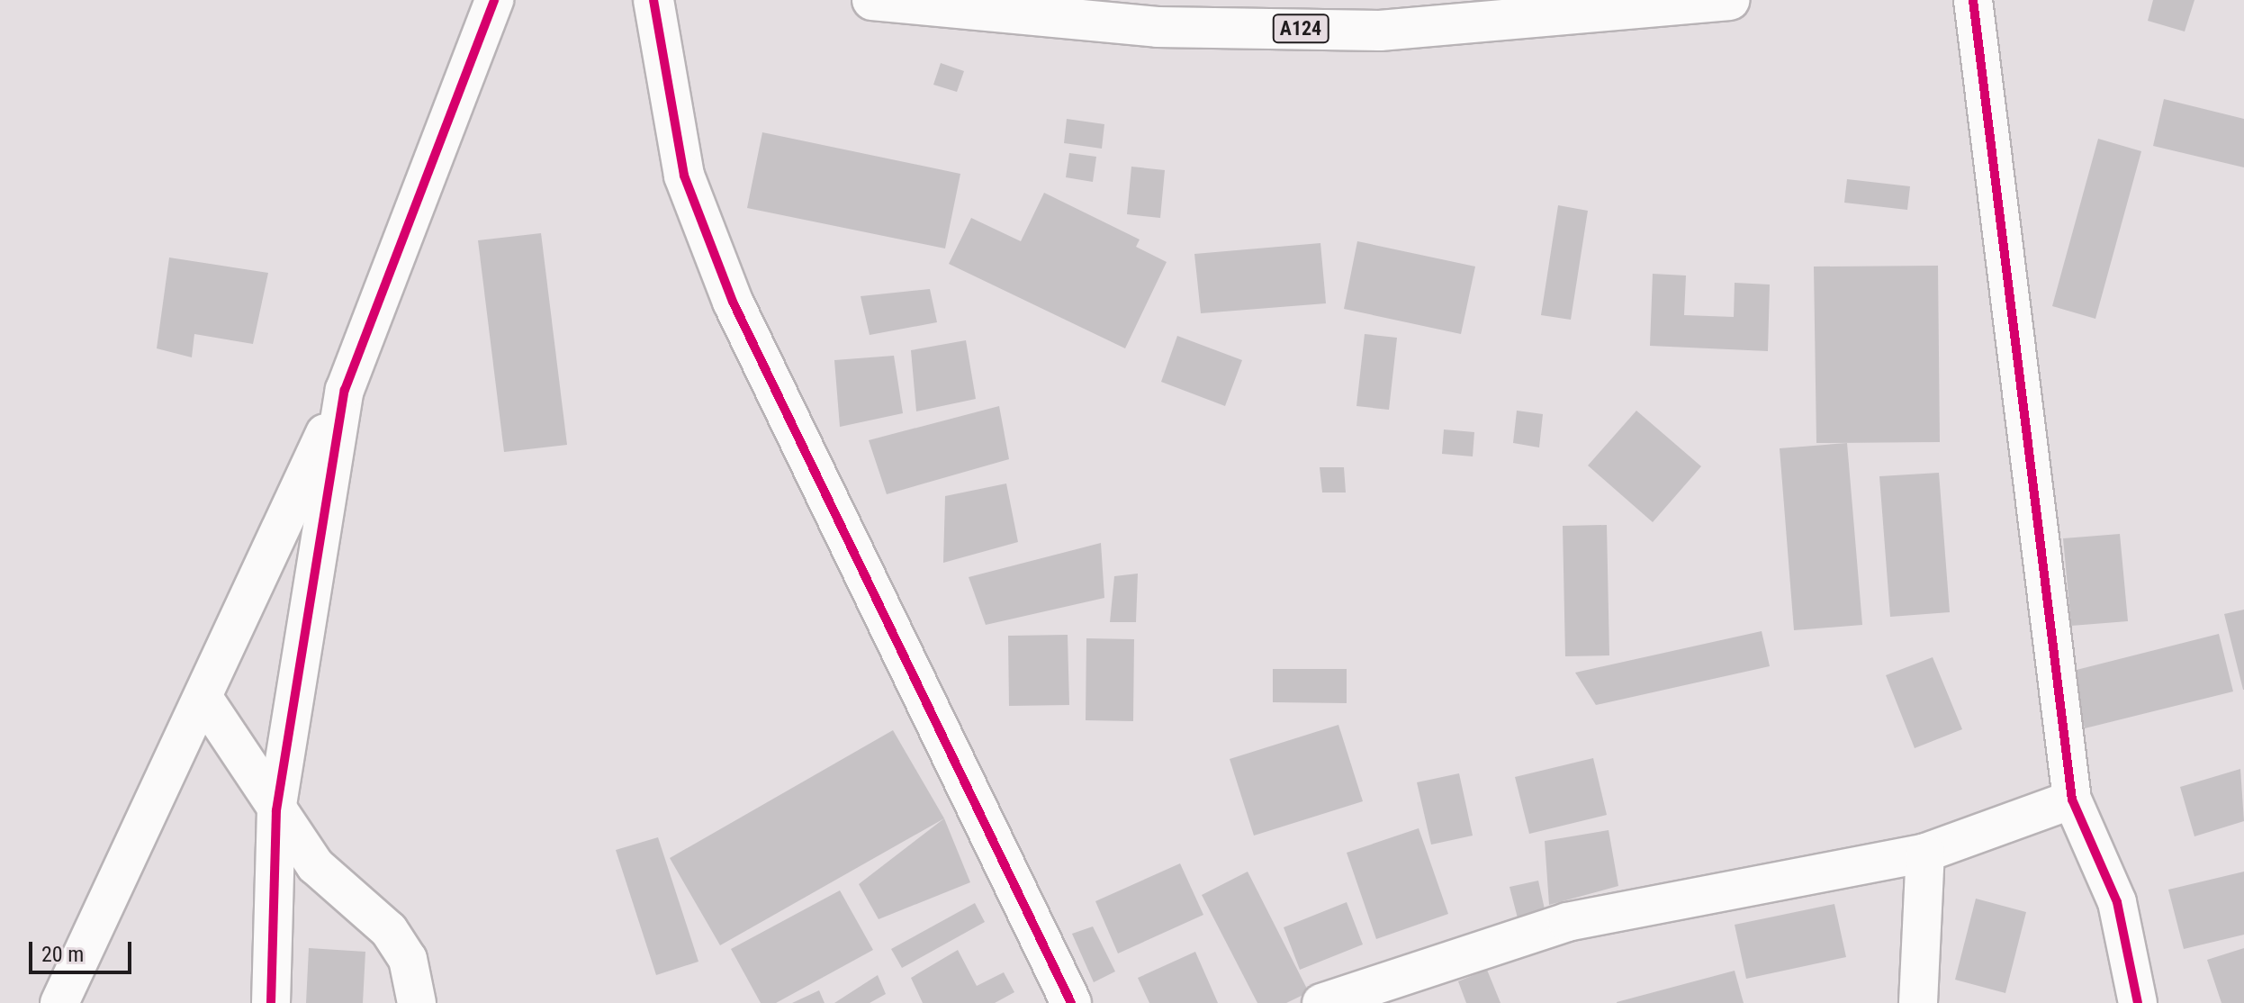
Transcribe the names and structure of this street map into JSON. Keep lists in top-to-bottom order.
{
  "streets": {
    "main road": ["A124"]
  },
  "scale_bar": "20 m"
}
